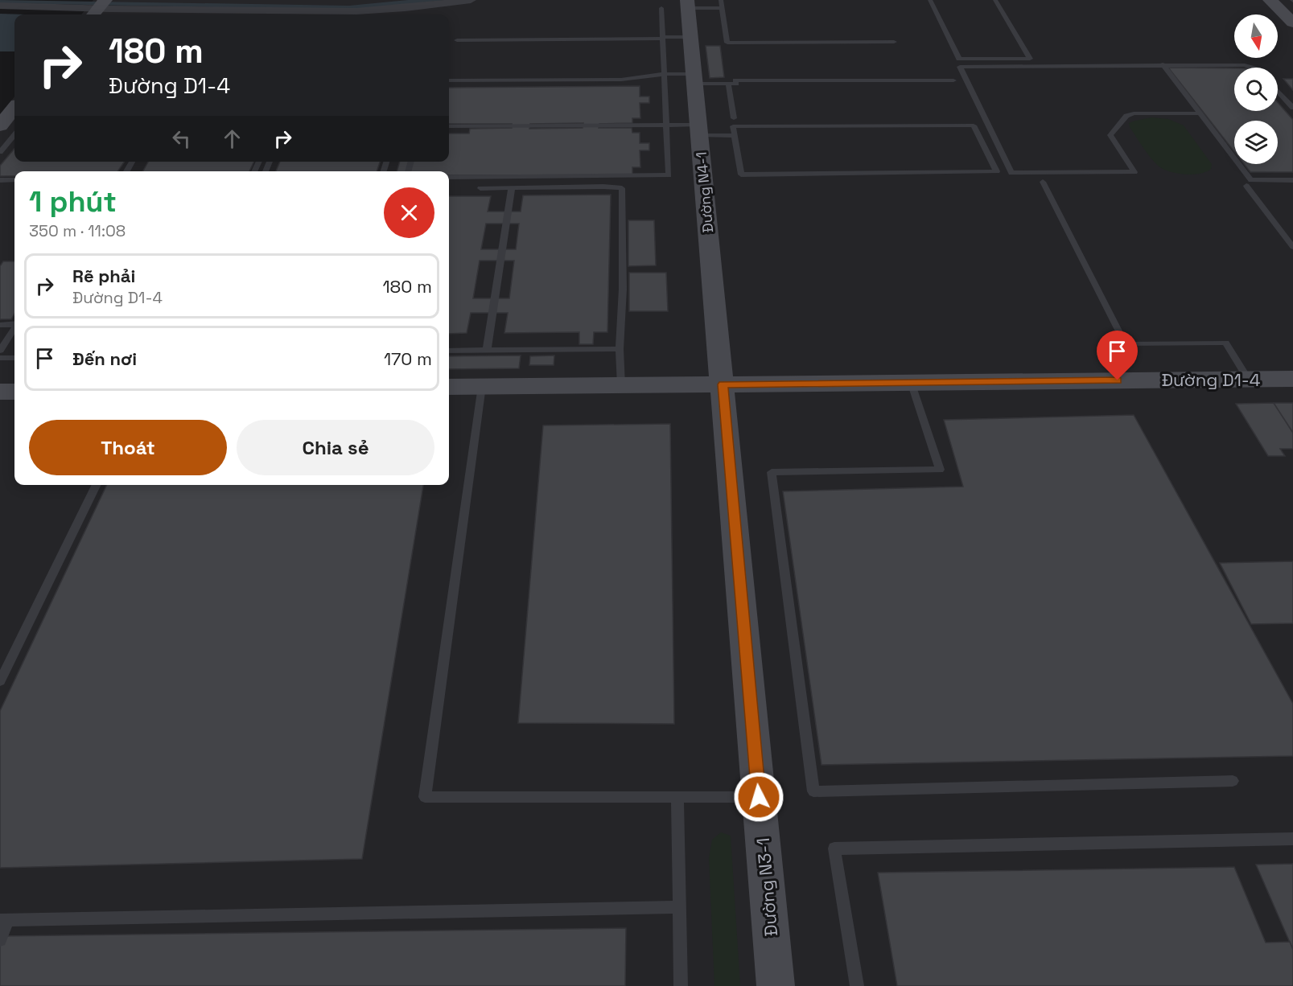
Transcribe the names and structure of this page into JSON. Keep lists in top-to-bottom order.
{
  "streets": {
    "main road": ["Đường N4-1", "Đường D1-4", "Đường N3-1"]
  },
  "crossings": [
    ["Đường N4-1", "Đường D1-4"],
    ["Đường N4-1", "Đường N3-1"],
    ["Đường D1-4", "Đường N3-1"]
  ],
  "north": "bottom",
  "page": {
    "turn": ["180 m", "Đường D1-4"],
    "heading": ["1 phút", "350 m · 11:08"],
    "list": [
      {
        "name": "Rẽ phải",
        "note": "Đường D1-4",
        "value": "180 m"
      },
      {
        "name": "Đến nơi",
        "value": "170 m"
      }
    ],
    "buttons": ["Thoát", "Chia sẻ"]
  }
}
